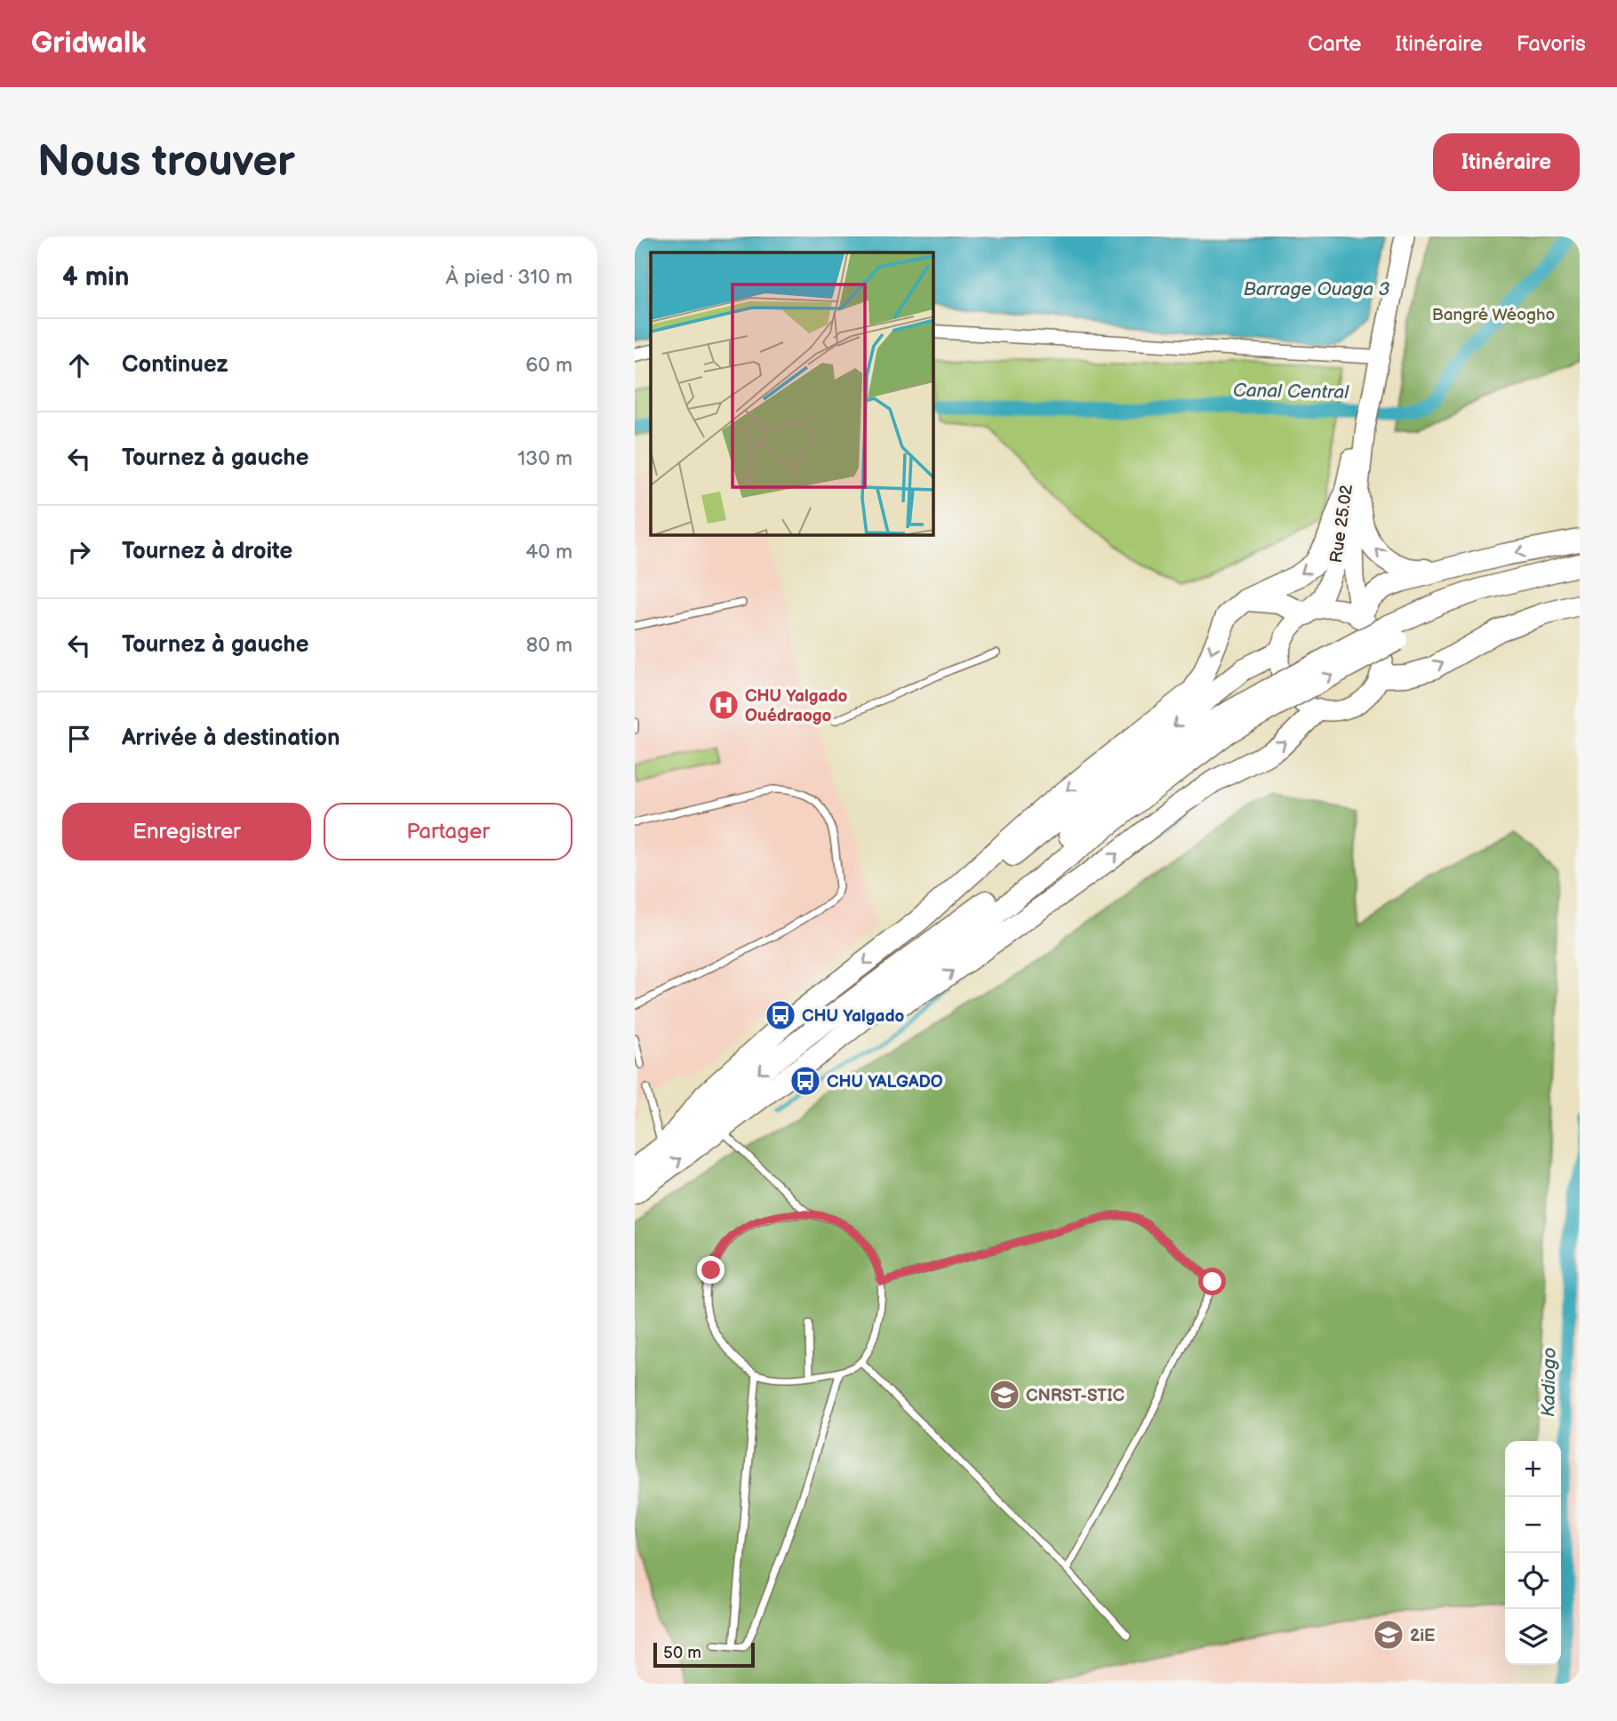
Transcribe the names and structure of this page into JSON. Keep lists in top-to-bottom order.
{
  "streets": {
    "main road": ["Rue 25.02"]
  },
  "water": ["Barrage Ouaga 3", "Canal Central", "Kadiogo"],
  "parks": ["Bangré Wéogho"],
  "places": {
    "hospital": ["CHU Yalgado Ouédraogo"],
    "bus stop": ["CHU Yalgado", "CHU YALGADO"],
    "school or university": ["CNRST-STIC", "2iE"]
  },
  "scale_bar": "50 m",
  "page": {
    "header": "Gridwalk",
    "nav": ["Carte", "Itinéraire", "Favoris"],
    "buttons": [
      "Itinéraire",
      ["Enregistrer", "Partager"]
    ],
    "title": "Nous trouver",
    "heading": ["4 min", "À pied · 310 m"],
    "list": [
      ["Continuez", "60 m"],
      ["Tournez à gauche", "130 m"],
      ["Tournez à droite", "40 m"],
      ["Tournez à gauche", "80 m"],
      "Arrivée à destination"
    ],
    "map_buttons": ["+", "−"],
    "scale": "50 m"
  }
}
